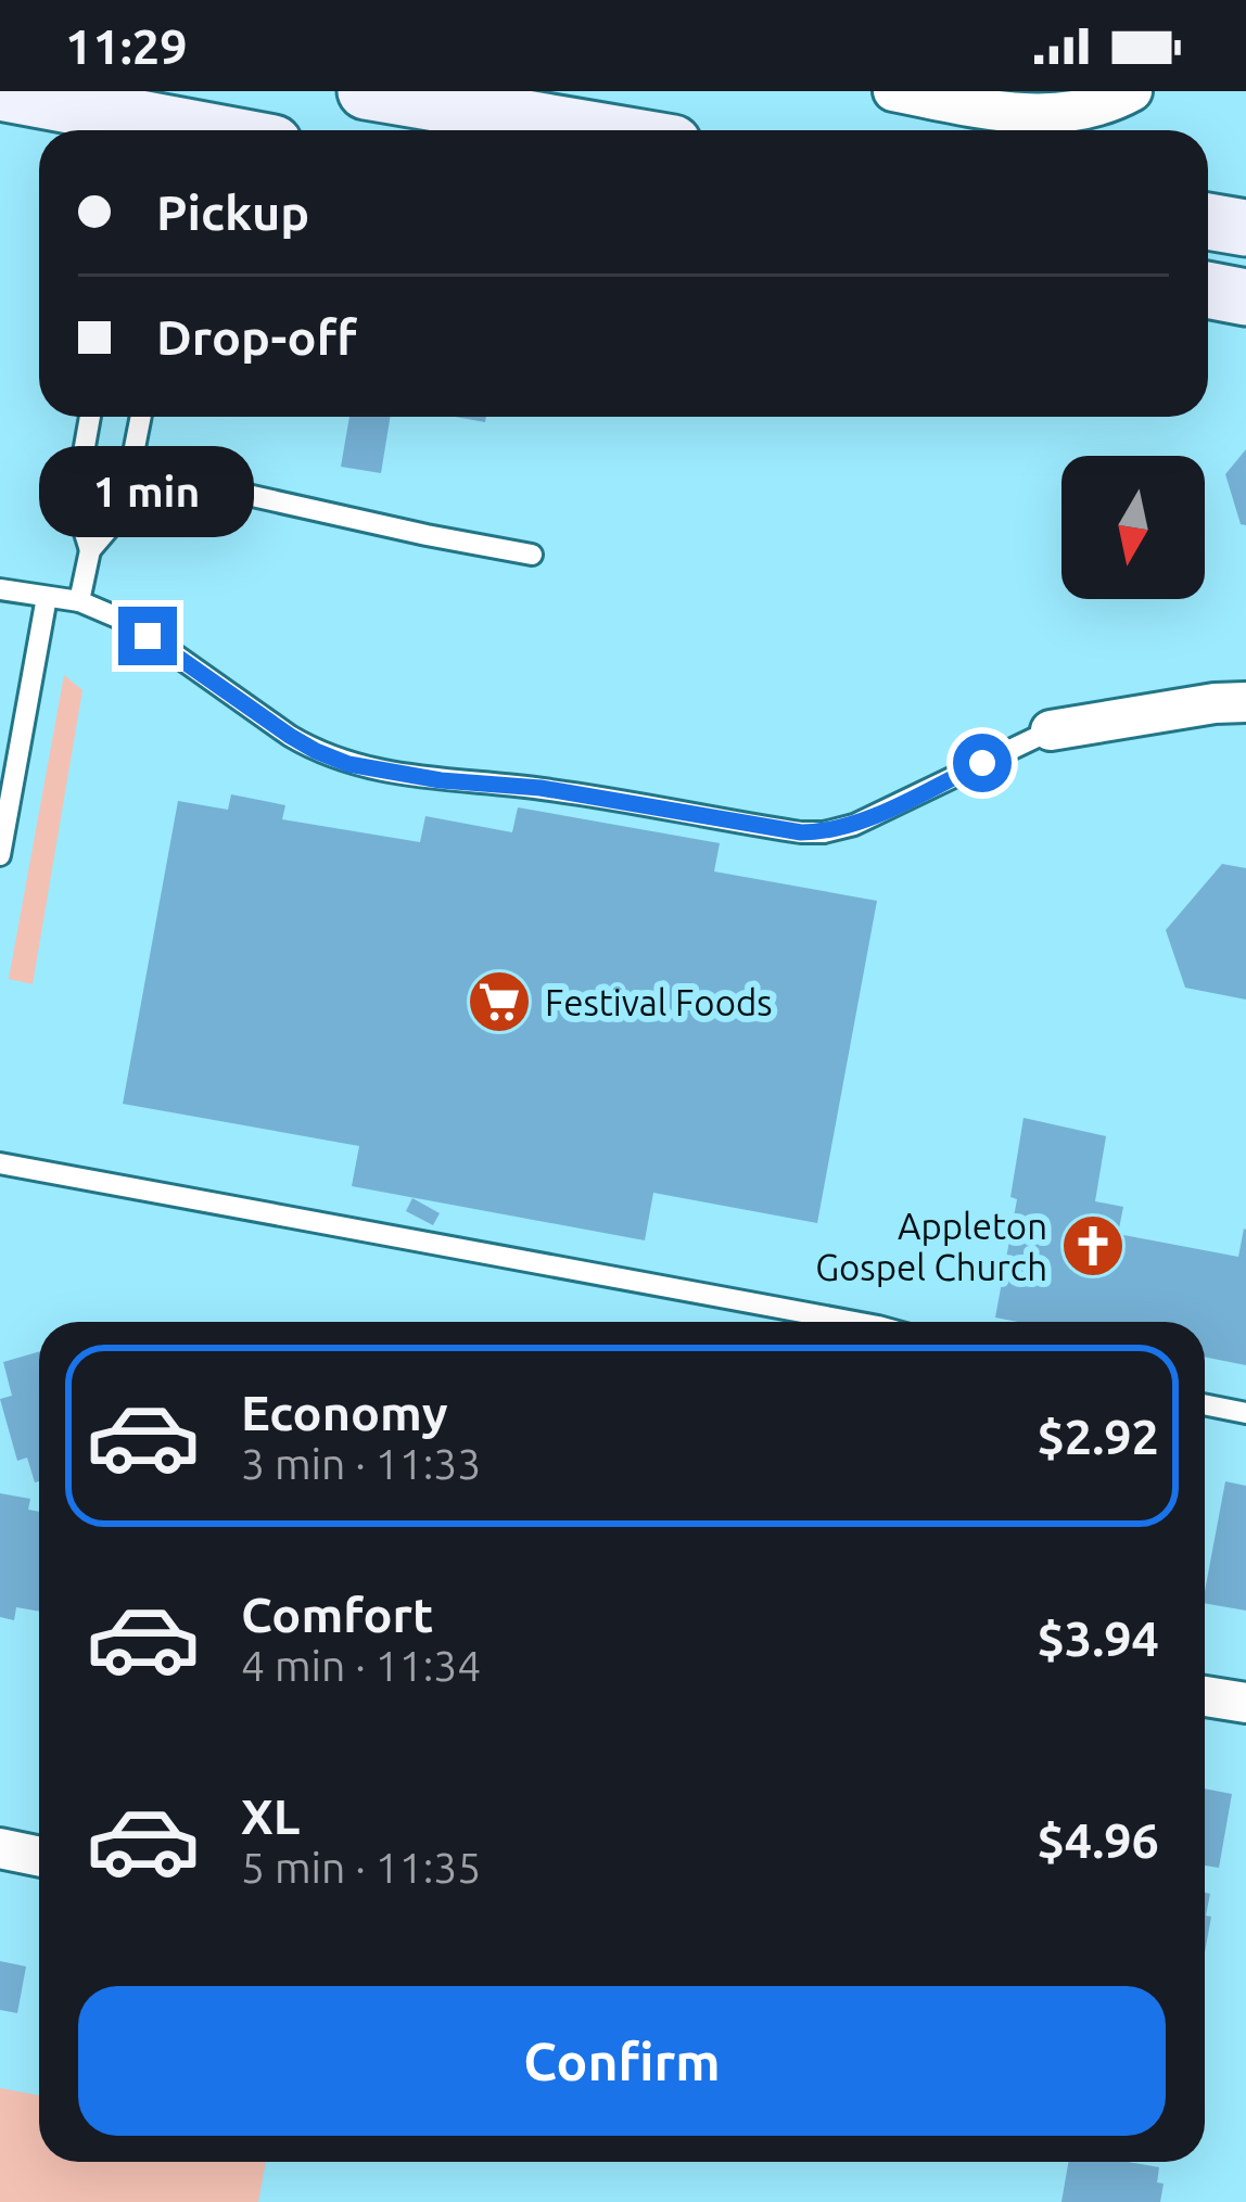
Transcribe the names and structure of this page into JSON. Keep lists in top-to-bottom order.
{
  "places": {
    "supermarket": ["Festival Foods"],
    "church": ["Appleton Gospel Church"]
  },
  "north": "bottom",
  "page": {
    "status": "11:29",
    "banner": ["Pickup", "Drop-off"],
    "bubble": "1 min",
    "list": [
      {
        "name": "Economy",
        "note": "3 min · 11:33",
        "value": "$2.92"
      },
      {
        "name": "Comfort",
        "note": "4 min · 11:34",
        "value": "$3.94"
      },
      {
        "name": "XL",
        "note": "5 min · 11:35",
        "value": "$4.96"
      }
    ],
    "buttons": "Confirm"
  }
}
